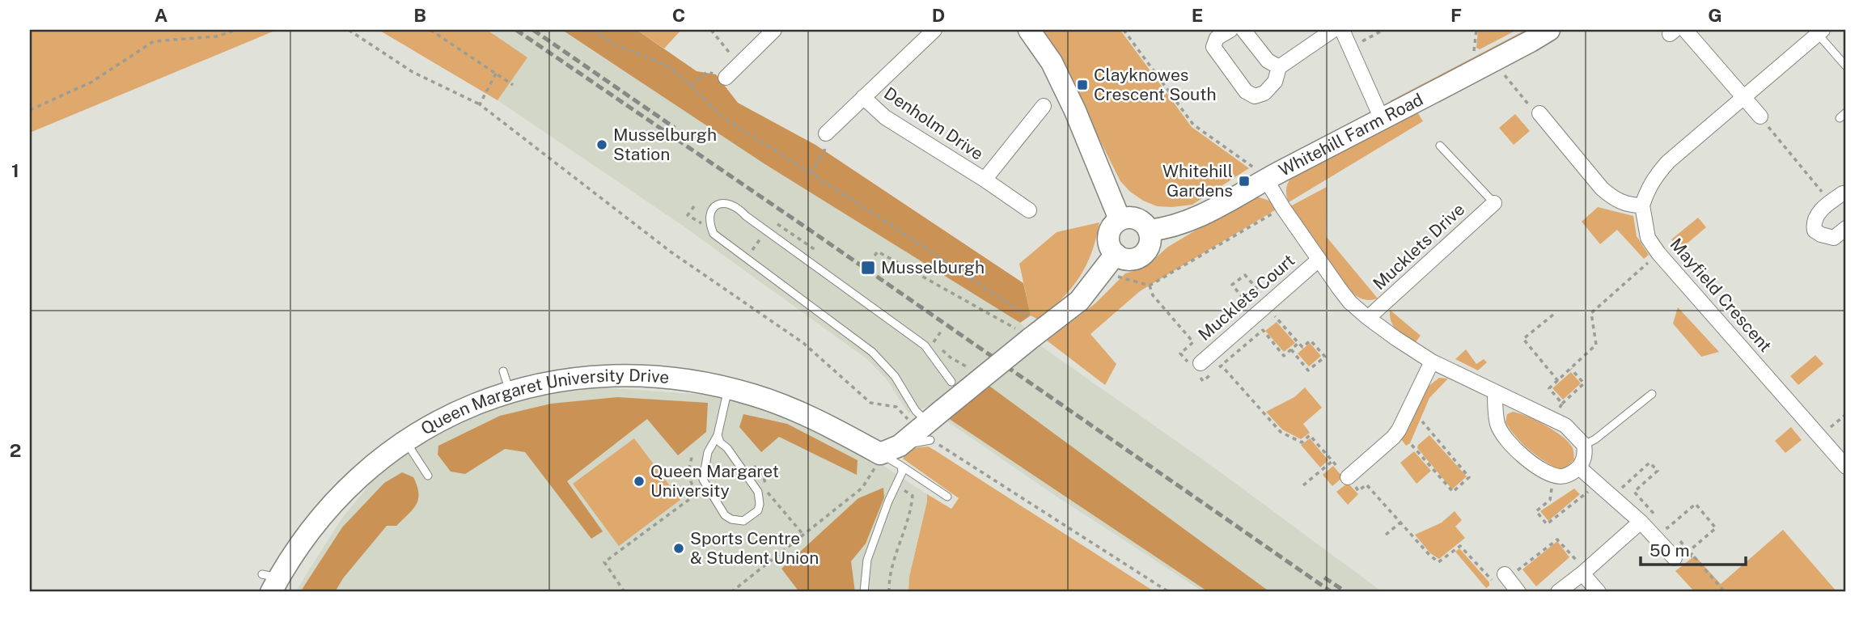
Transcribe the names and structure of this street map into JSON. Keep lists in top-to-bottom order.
{
  "streets": {
    "street": [
      "Denholm Drive",
      "Whitehill Farm Road",
      "Mucklets Drive",
      "Mayfield Crescent",
      "Mucklets Court",
      "Queen Margaret University Drive"
    ]
  },
  "places": {
    "transit": ["Clayknowes Crescent South", "Whitehill Gardens", "Musselburgh"],
    "other": ["Musselburgh Station", "Queen Margaret University", "Sports Centre & Student Union"]
  },
  "scale_bar": "50 m",
  "grid": {
    "columns": [
      "A",
      "B",
      "C",
      "D",
      "E",
      "F",
      "G"
    ],
    "rows": ["1", "2"]
  }
}
